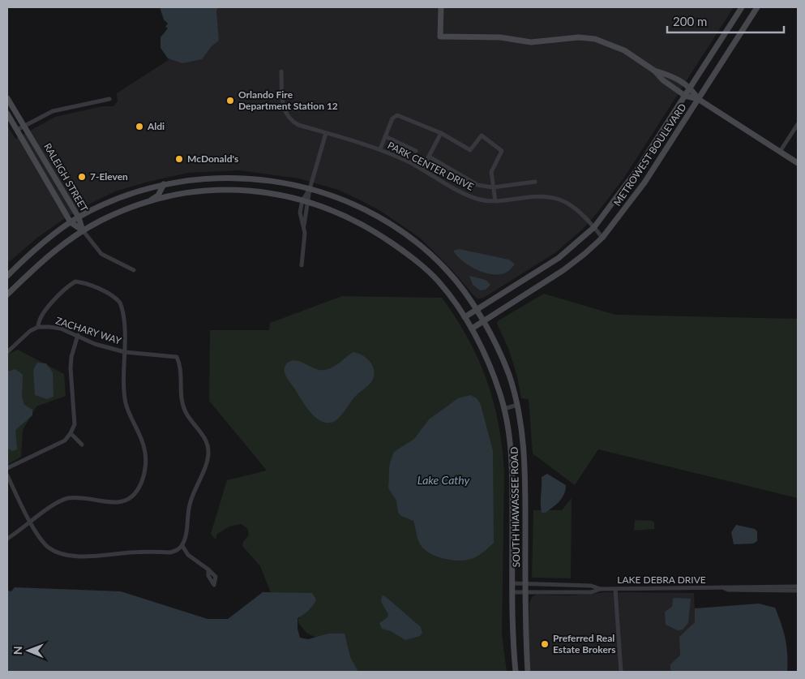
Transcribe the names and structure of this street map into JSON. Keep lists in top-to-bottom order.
{
  "streets": {
    "street": [
      "METROWEST BOULEVARD",
      "PARK CENTER DRIVE",
      "RALEIGH STREET",
      "ZACHARY WAY",
      "SOUTH HIAWASSEE ROAD",
      "LAKE DEBRA DRIVE"
    ]
  },
  "crossings": [
    ["METROWEST BOULEVARD", "PARK CENTER DRIVE"],
    ["METROWEST BOULEVARD", "SOUTH HIAWASSEE ROAD"],
    ["RALEIGH STREET", "SOUTH HIAWASSEE ROAD"],
    ["SOUTH HIAWASSEE ROAD", "LAKE DEBRA DRIVE"]
  ],
  "water": ["Lake Cathy"],
  "places": [
    "Orlando Fire Department Station 12",
    "Aldi",
    "McDonald's",
    "7-Eleven",
    "Preferred Real Estate Brokers"
  ],
  "scale_bar": "200 m",
  "north": "left"
}
